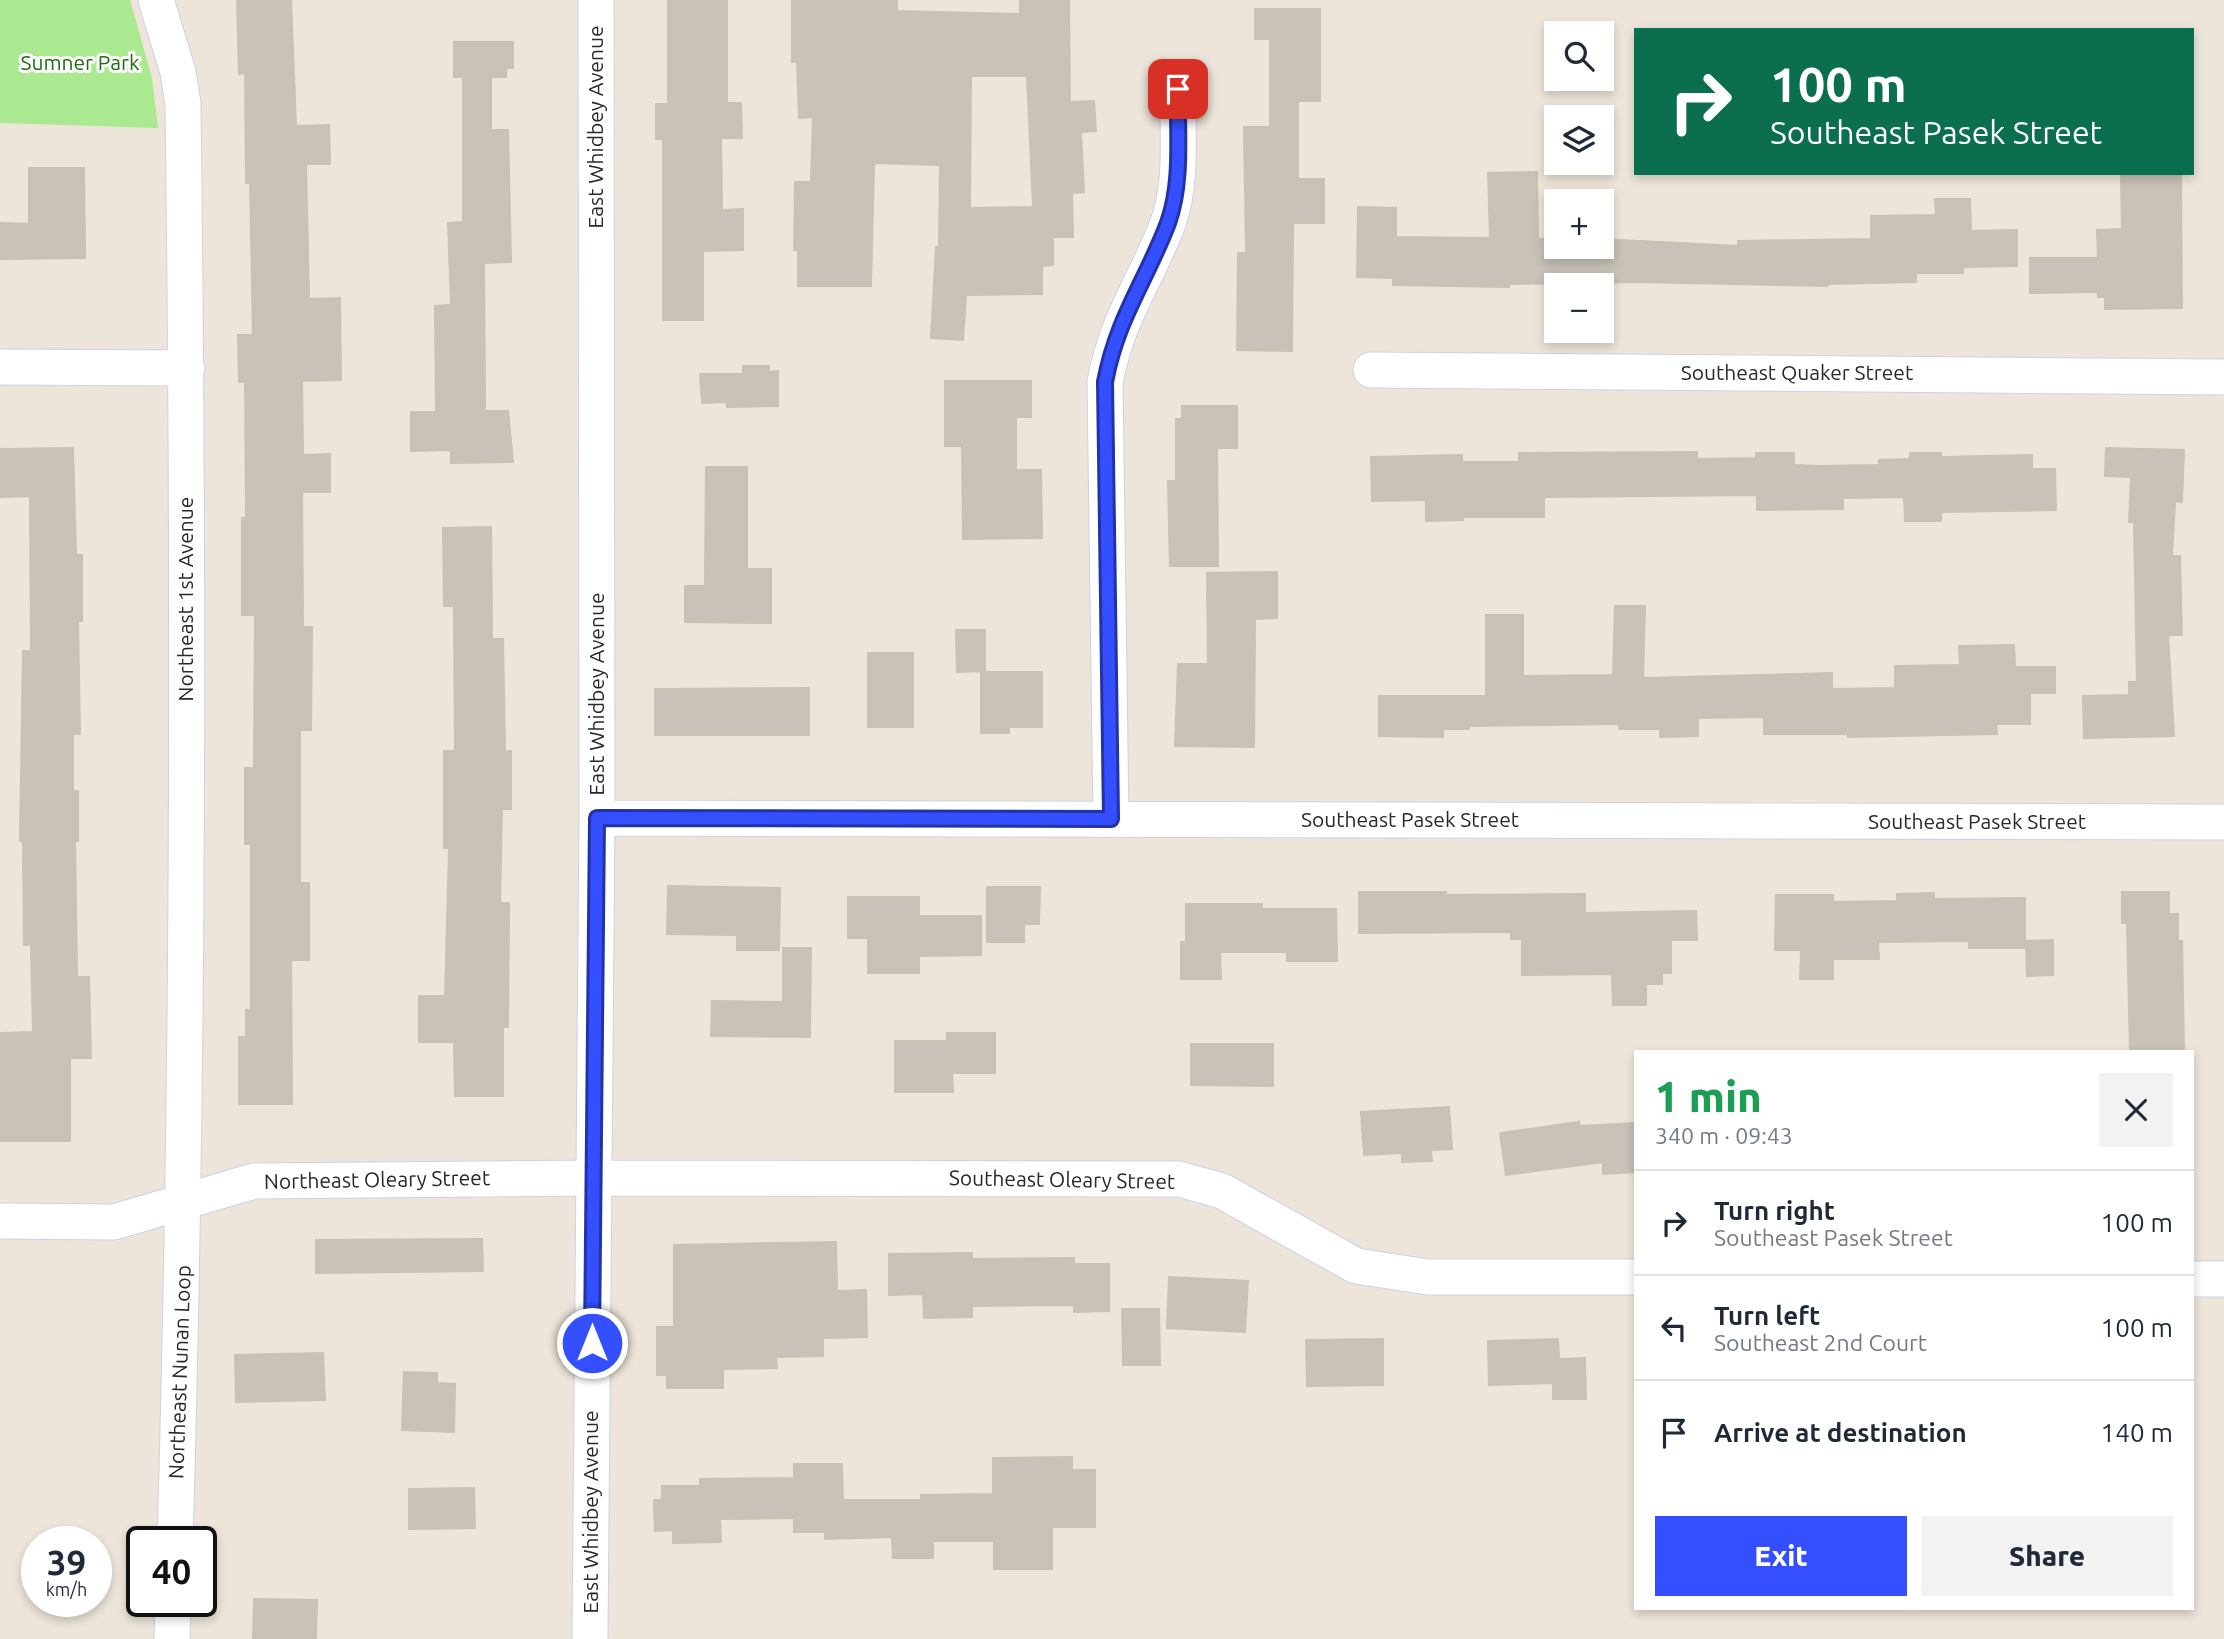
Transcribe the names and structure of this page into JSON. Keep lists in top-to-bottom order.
{
  "streets": {
    "street": [
      "East Whidbey Avenue",
      "Southeast Quaker Street",
      "Northeast 1st Avenue",
      "Southeast Pasek Street",
      "Northeast Oleary Street",
      "Southeast Oleary Street",
      "Northeast Nunan Loop"
    ]
  },
  "crossings": [
    ["East Whidbey Avenue", "Southeast Pasek Street"],
    ["East Whidbey Avenue", "Northeast Oleary Street"],
    ["East Whidbey Avenue", "Southeast Oleary Street"],
    ["Northeast 1st Avenue", "Northeast Oleary Street"],
    ["Northeast 1st Avenue", "Northeast Nunan Loop"],
    ["Northeast Oleary Street", "Southeast Oleary Street"],
    ["Northeast Oleary Street", "Northeast Nunan Loop"]
  ],
  "parks": ["Sumner Park"],
  "page": {
    "map_buttons": ["+", "−"],
    "turn": ["100 m", "Southeast Pasek Street"],
    "heading": ["1 min", "340 m · 09:43"],
    "list": [
      {
        "name": "Turn right",
        "note": "Southeast Pasek Street",
        "value": "100 m"
      },
      {
        "name": "Turn left",
        "note": "Southeast 2nd Court",
        "value": "100 m"
      },
      {
        "name": "Arrive at destination",
        "value": "140 m"
      }
    ],
    "buttons": ["Exit", "Share"],
    "speed": "39 km/h",
    "limit": "40"
  }
}
